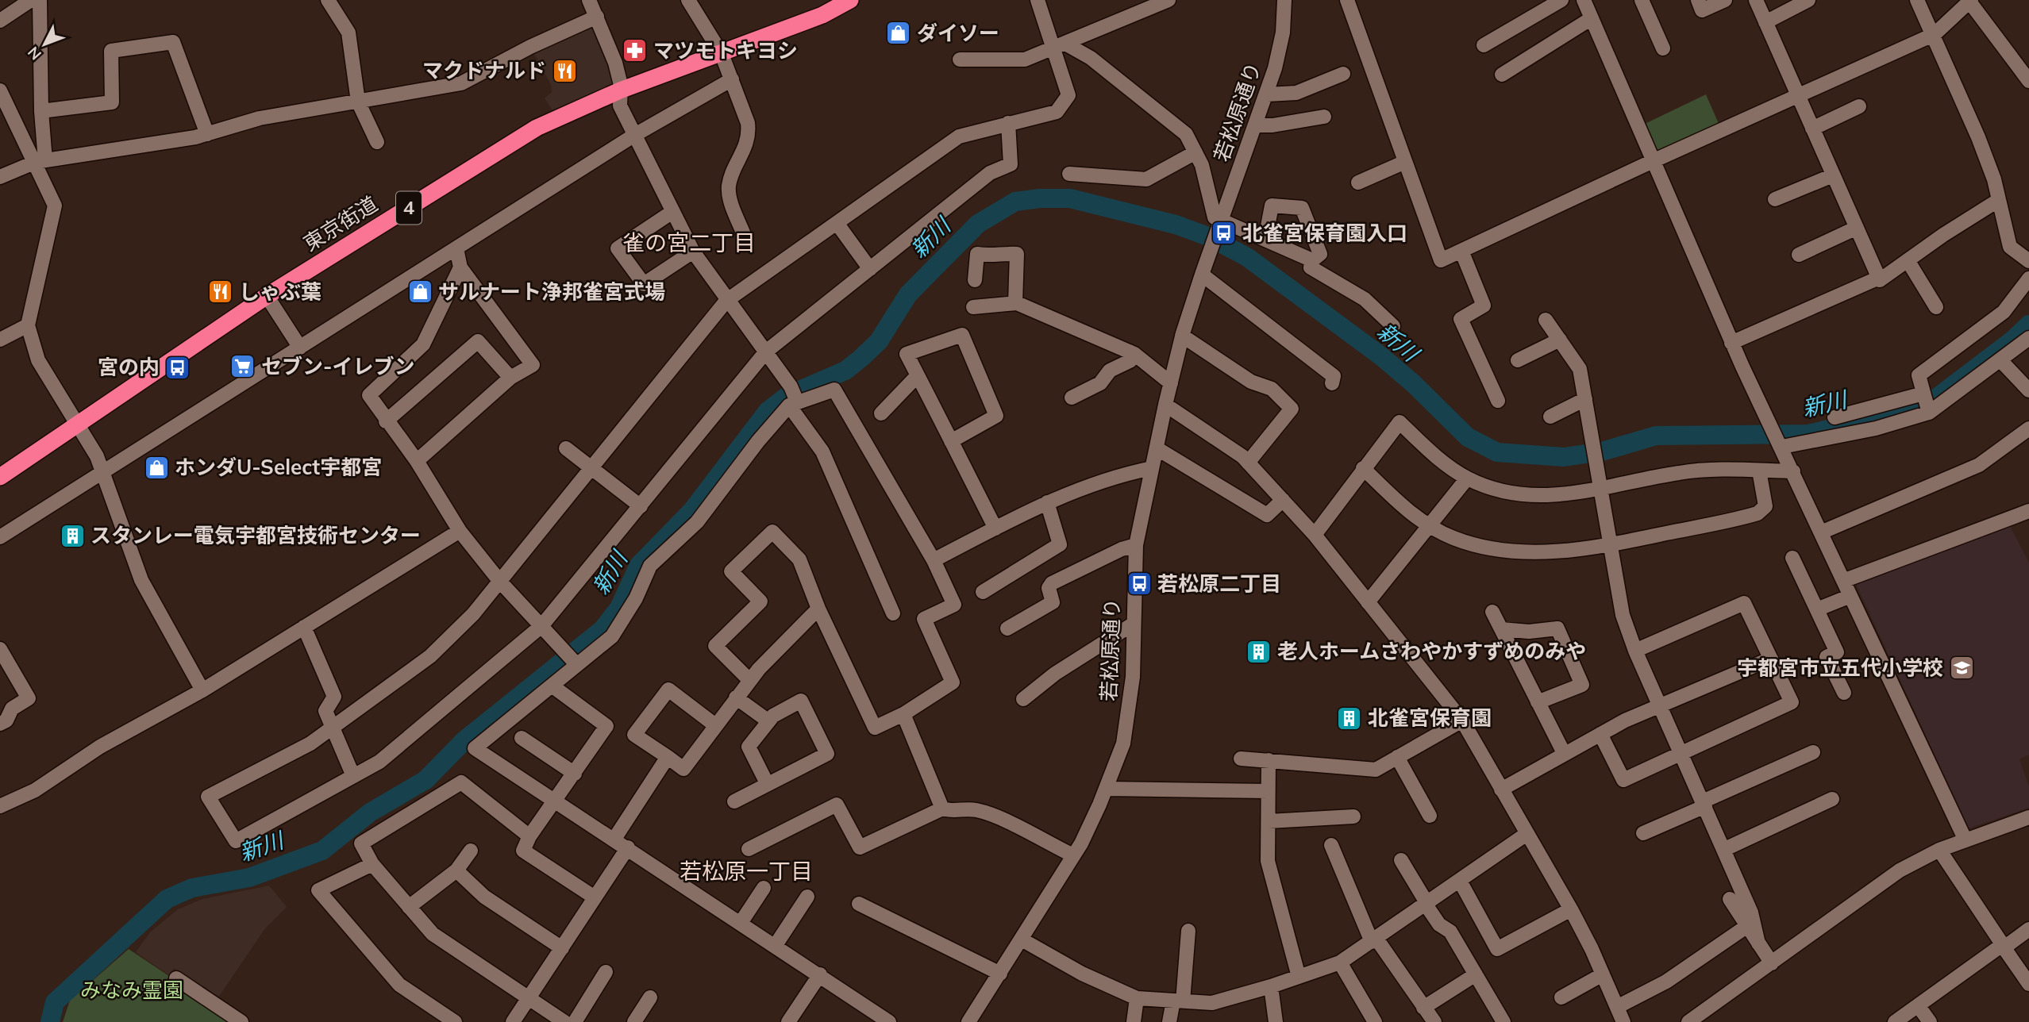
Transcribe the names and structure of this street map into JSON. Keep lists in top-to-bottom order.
{
  "streets": {
    "highway": ["4", "東京街道"],
    "street": ["若松原通り"]
  },
  "districts": ["雀の宮二丁目", "若松原一丁目"],
  "water": ["新川"],
  "parks": ["みなみ霊園"],
  "places": {
    "shop": ["ダイソー", "サルナート浄邦雀宮式場", "ホンダU-Select宇都宮"],
    "pharmacy": ["マツモトキヨシ"],
    "restaurant": ["マクドナルド", "しゃぶ葉"],
    "bus stop": ["北雀宮保育園入口", "宮の内", "若松原二丁目"],
    "supermarket": ["セブン-イレブン"],
    "building": ["スタンレー電気宇都宮技術センター", "老人ホームさわやかすずめのみや", "北雀宮保育園"],
    "school or university": ["宇都宮市立五代小学校"]
  },
  "north": "bottom left"
}
